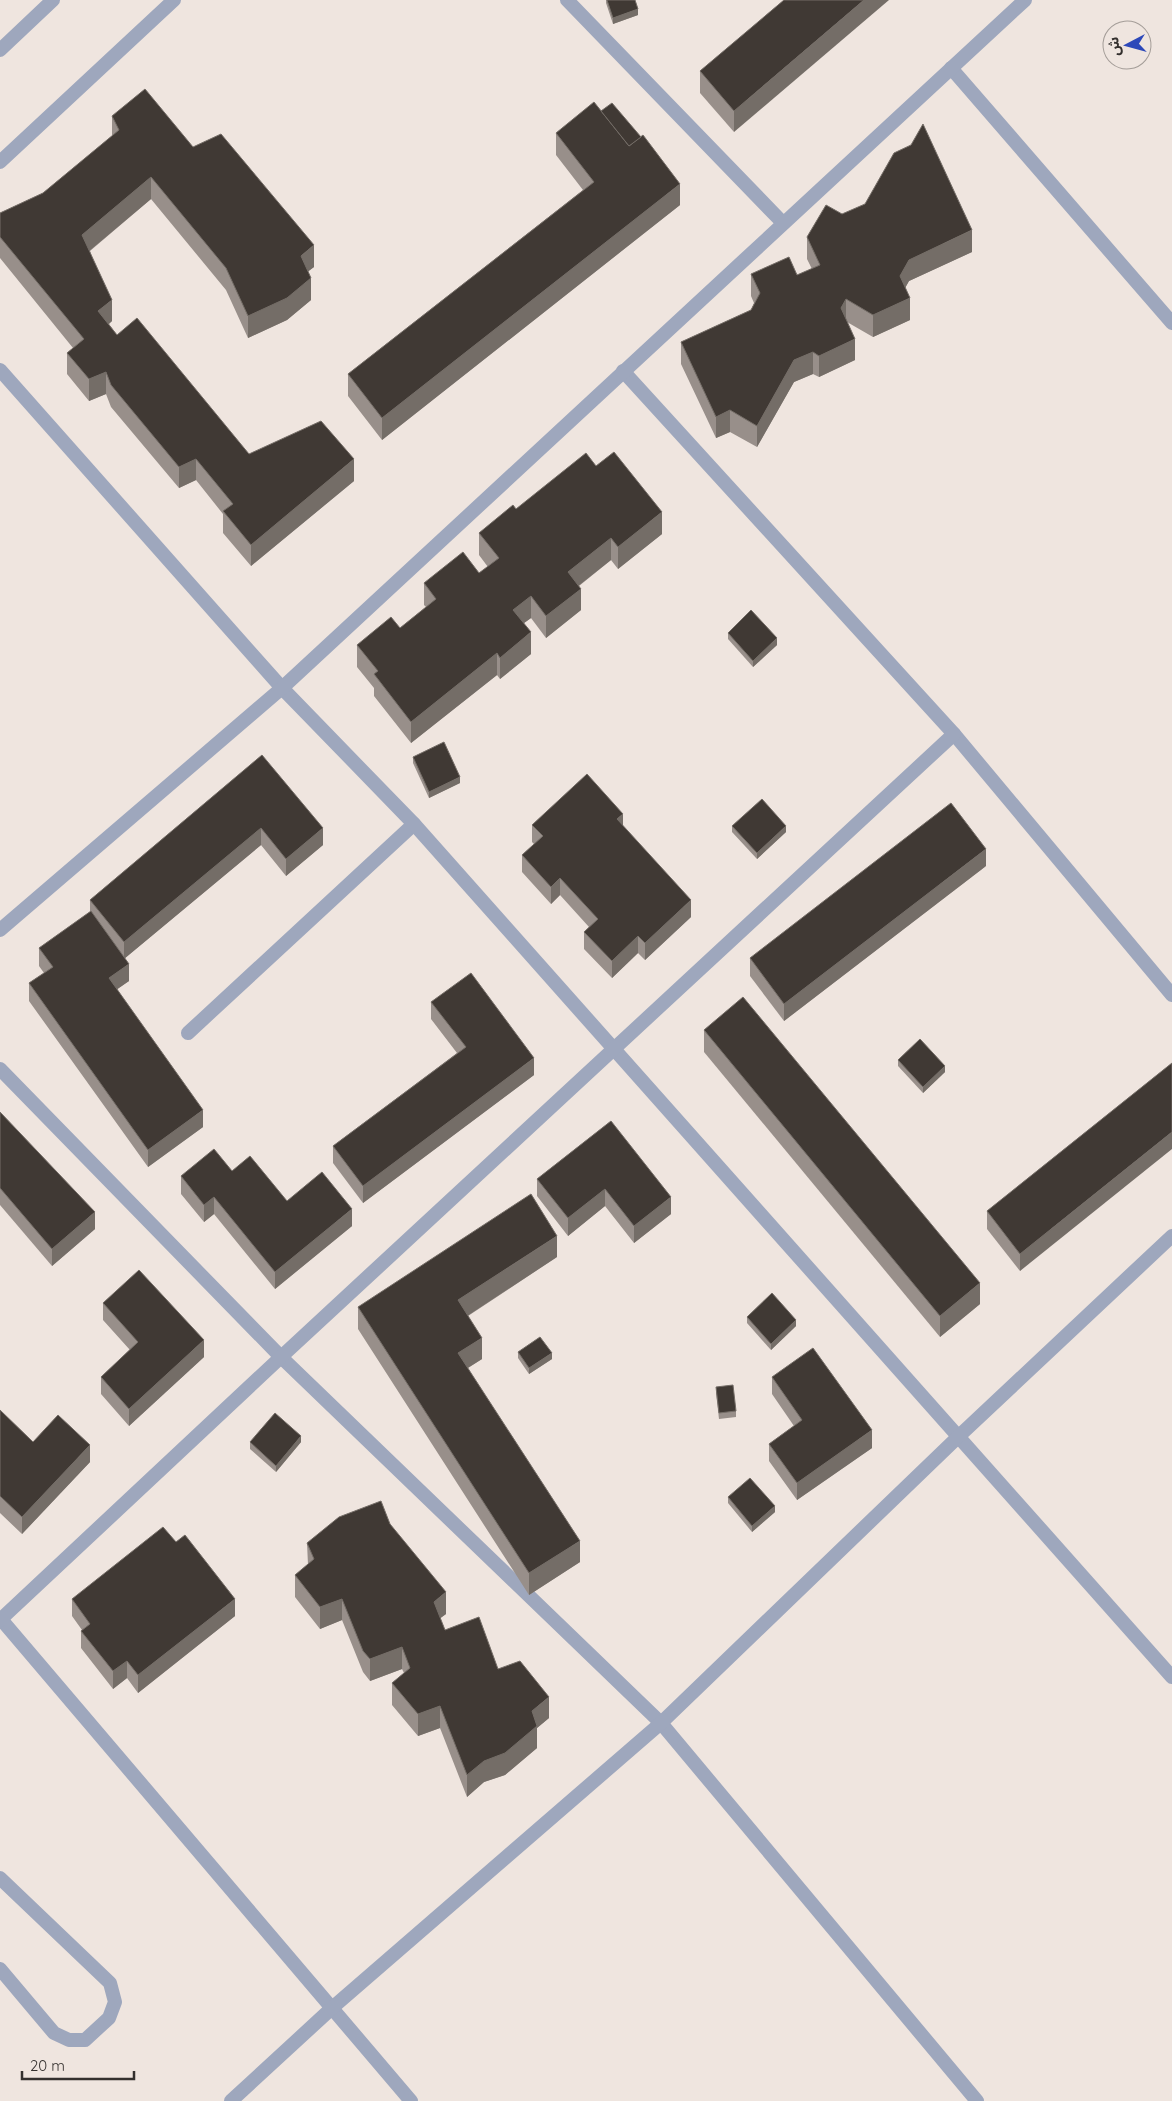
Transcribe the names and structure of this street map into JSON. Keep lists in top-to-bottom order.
{
  "scale_bar": "20 m",
  "north": "left"
}
